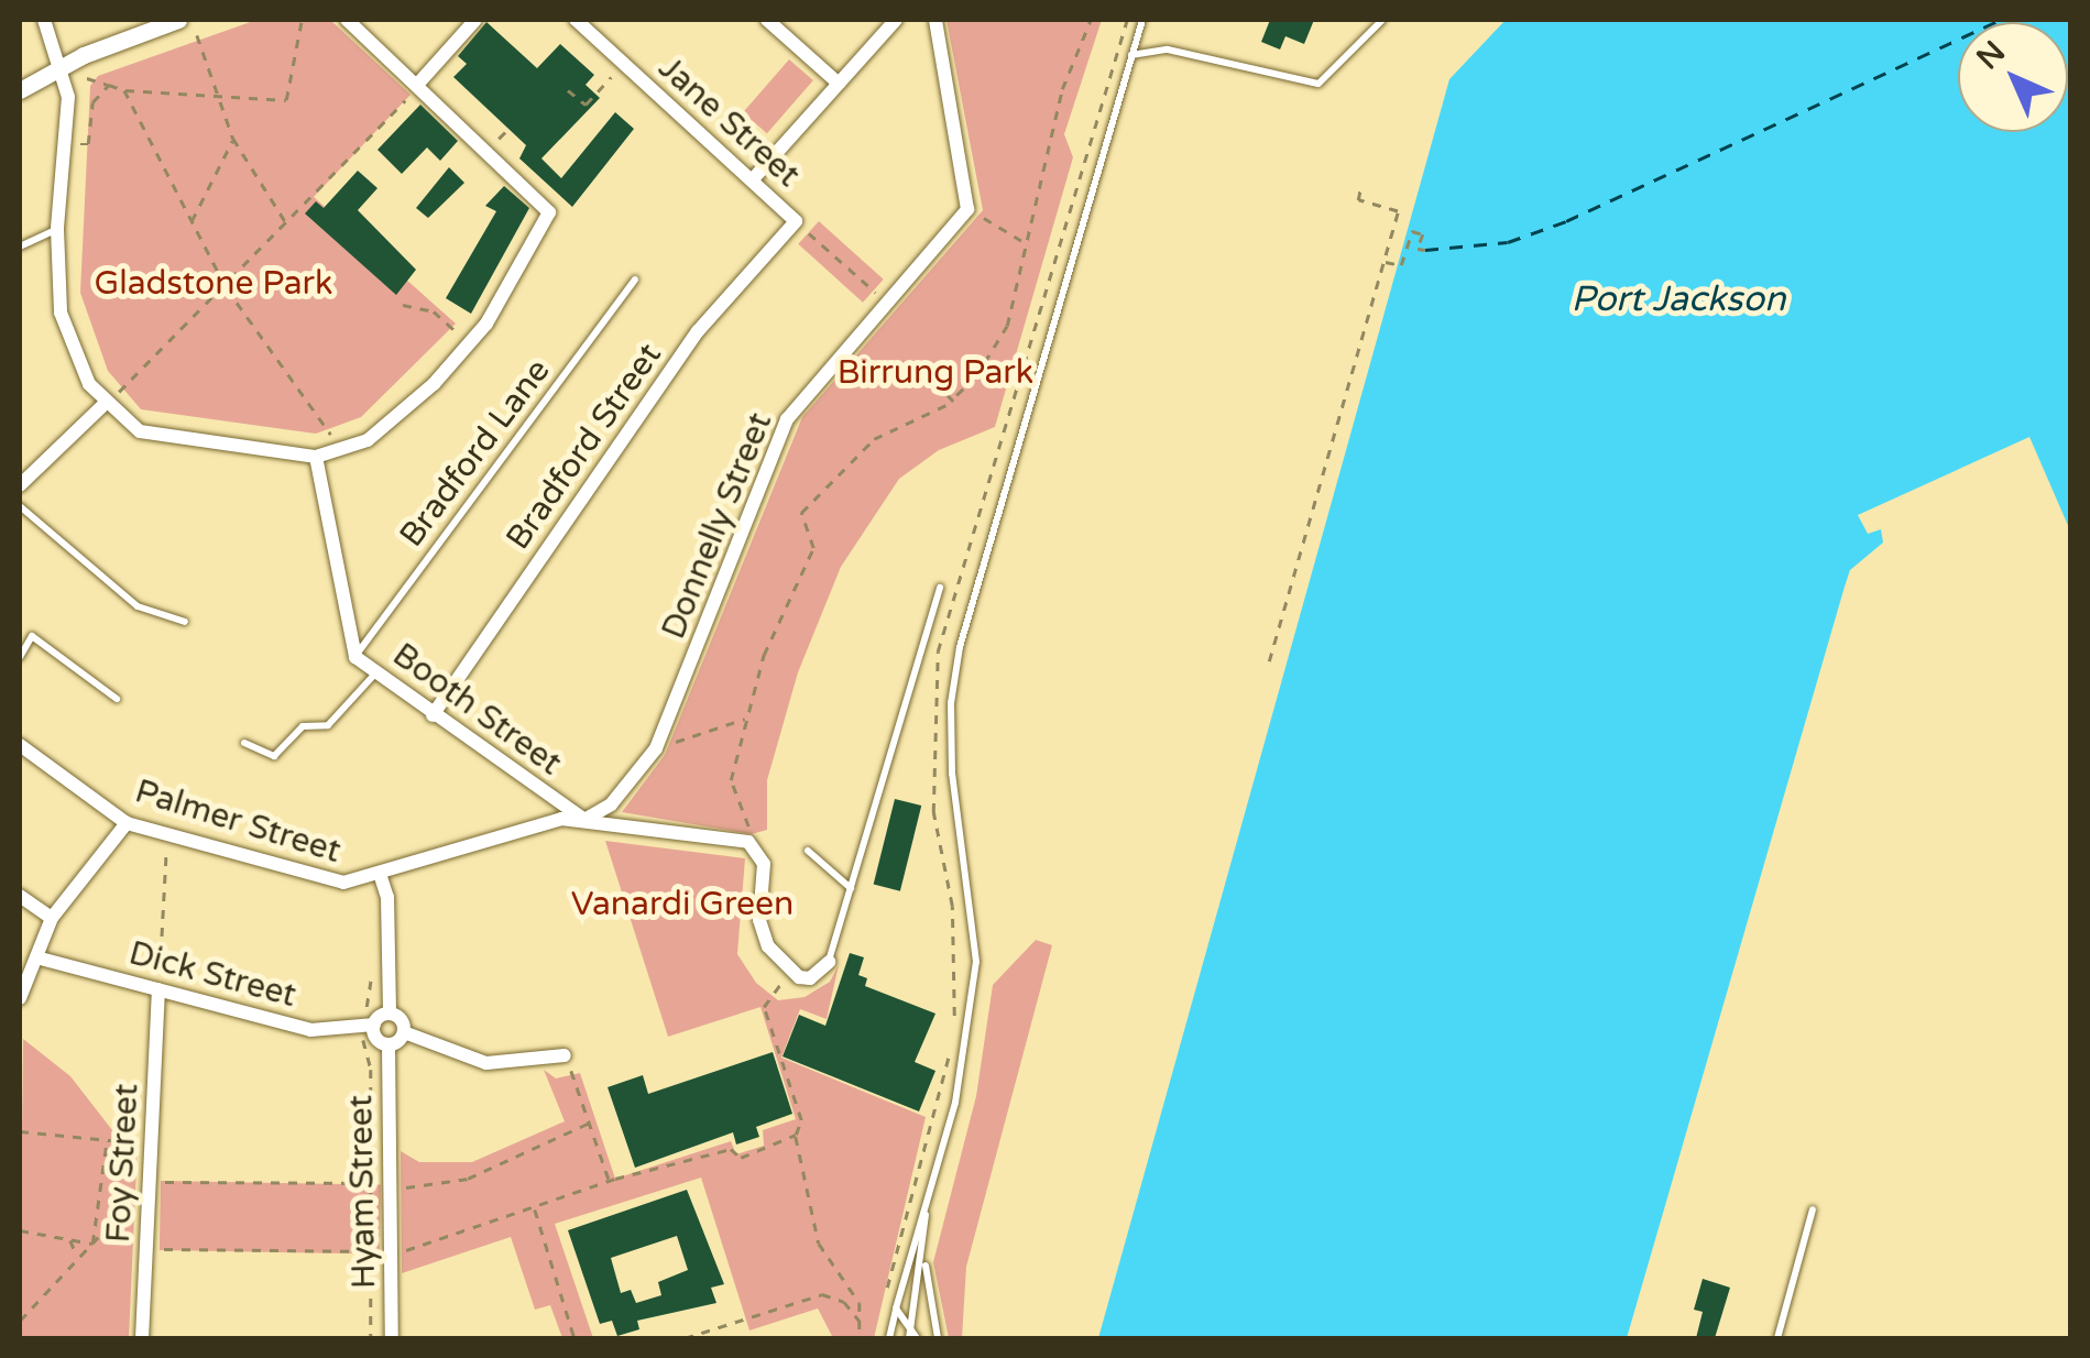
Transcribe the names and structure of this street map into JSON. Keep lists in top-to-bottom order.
{
  "streets": {
    "street": [
      "Jane Street",
      "Bradford Street",
      "Donnelly Street",
      "Booth Street",
      "Palmer Street",
      "Dick Street",
      "Foy Street",
      "Hyam Street"
    ],
    "lane": ["Bradford Lane"]
  },
  "crossings": [
    ["Jane Street", "Bradford Street"],
    ["Bradford Street", "Booth Street"],
    ["Bradford Lane", "Booth Street"],
    ["Donnelly Street", "Booth Street"],
    ["Donnelly Street", "Palmer Street"],
    ["Booth Street", "Palmer Street"],
    ["Dick Street", "Foy Street"]
  ],
  "water": ["Port Jackson"],
  "parks": ["Gladstone Park", "Birrung Park", "Vanardi Green"],
  "north": "top left"
}
